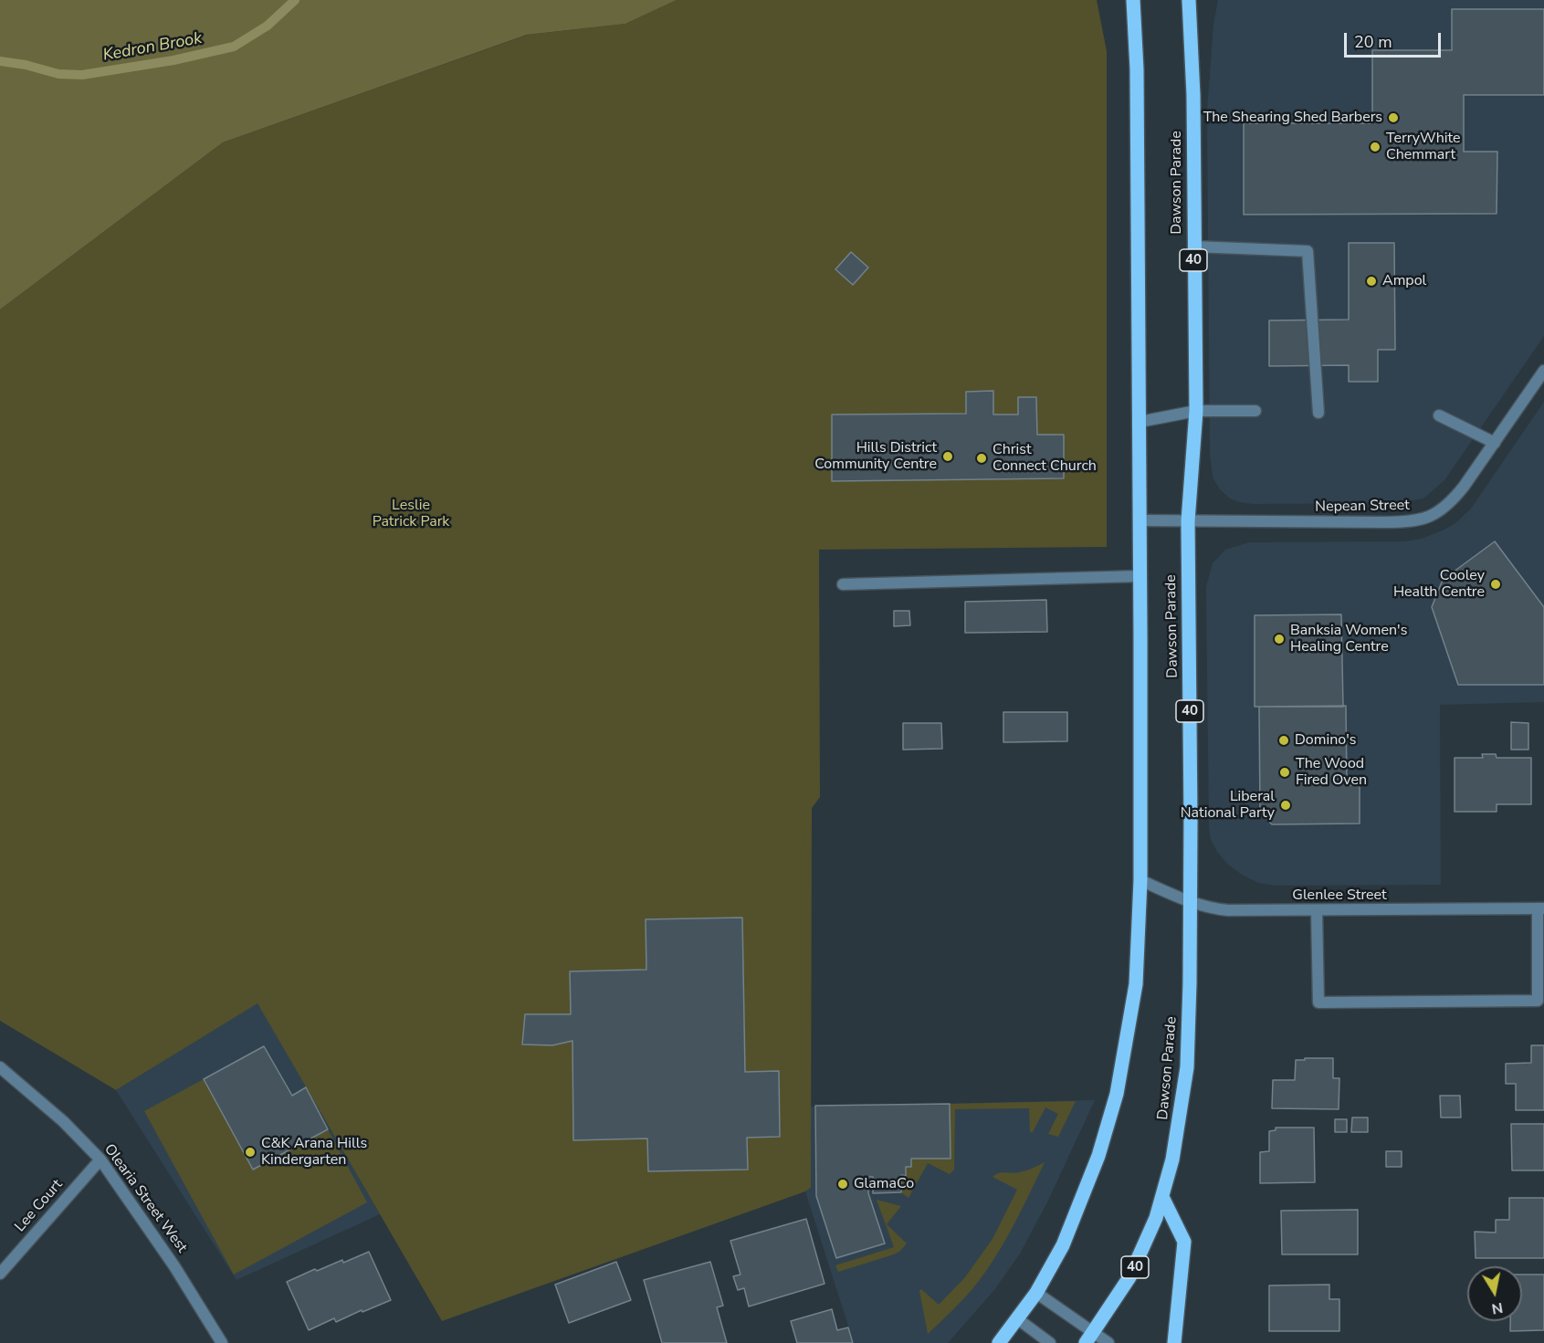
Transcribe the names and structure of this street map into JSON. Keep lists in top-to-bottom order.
{
  "streets": {
    "main road": ["Dawson Parade", "40"],
    "street": [
      "Nepean Street",
      "Glenlee Street",
      "Olearia Street West",
      "Lee Court"
    ]
  },
  "crossings": [
    ["Dawson Parade", "Nepean Street"],
    ["Dawson Parade", "Glenlee Street"],
    ["Olearia Street West", "Lee Court"]
  ],
  "water": ["Kedron Brook"],
  "parks": ["Leslie Patrick Park"],
  "places": [
    "The Shearing Shed Barbers",
    "TerryWhite Chemmart",
    "Ampol",
    "Hills District Community Centre",
    "Christ Connect Church",
    "Cooley Health Centre",
    "Banksia Women's Healing Centre",
    "Domino's",
    "The Wood Fired Oven",
    "Liberal National Party",
    "C&K Arana Hills Kindergarten",
    "GlamaCo"
  ],
  "scale_bar": "20 m",
  "north": "bottom"
}
